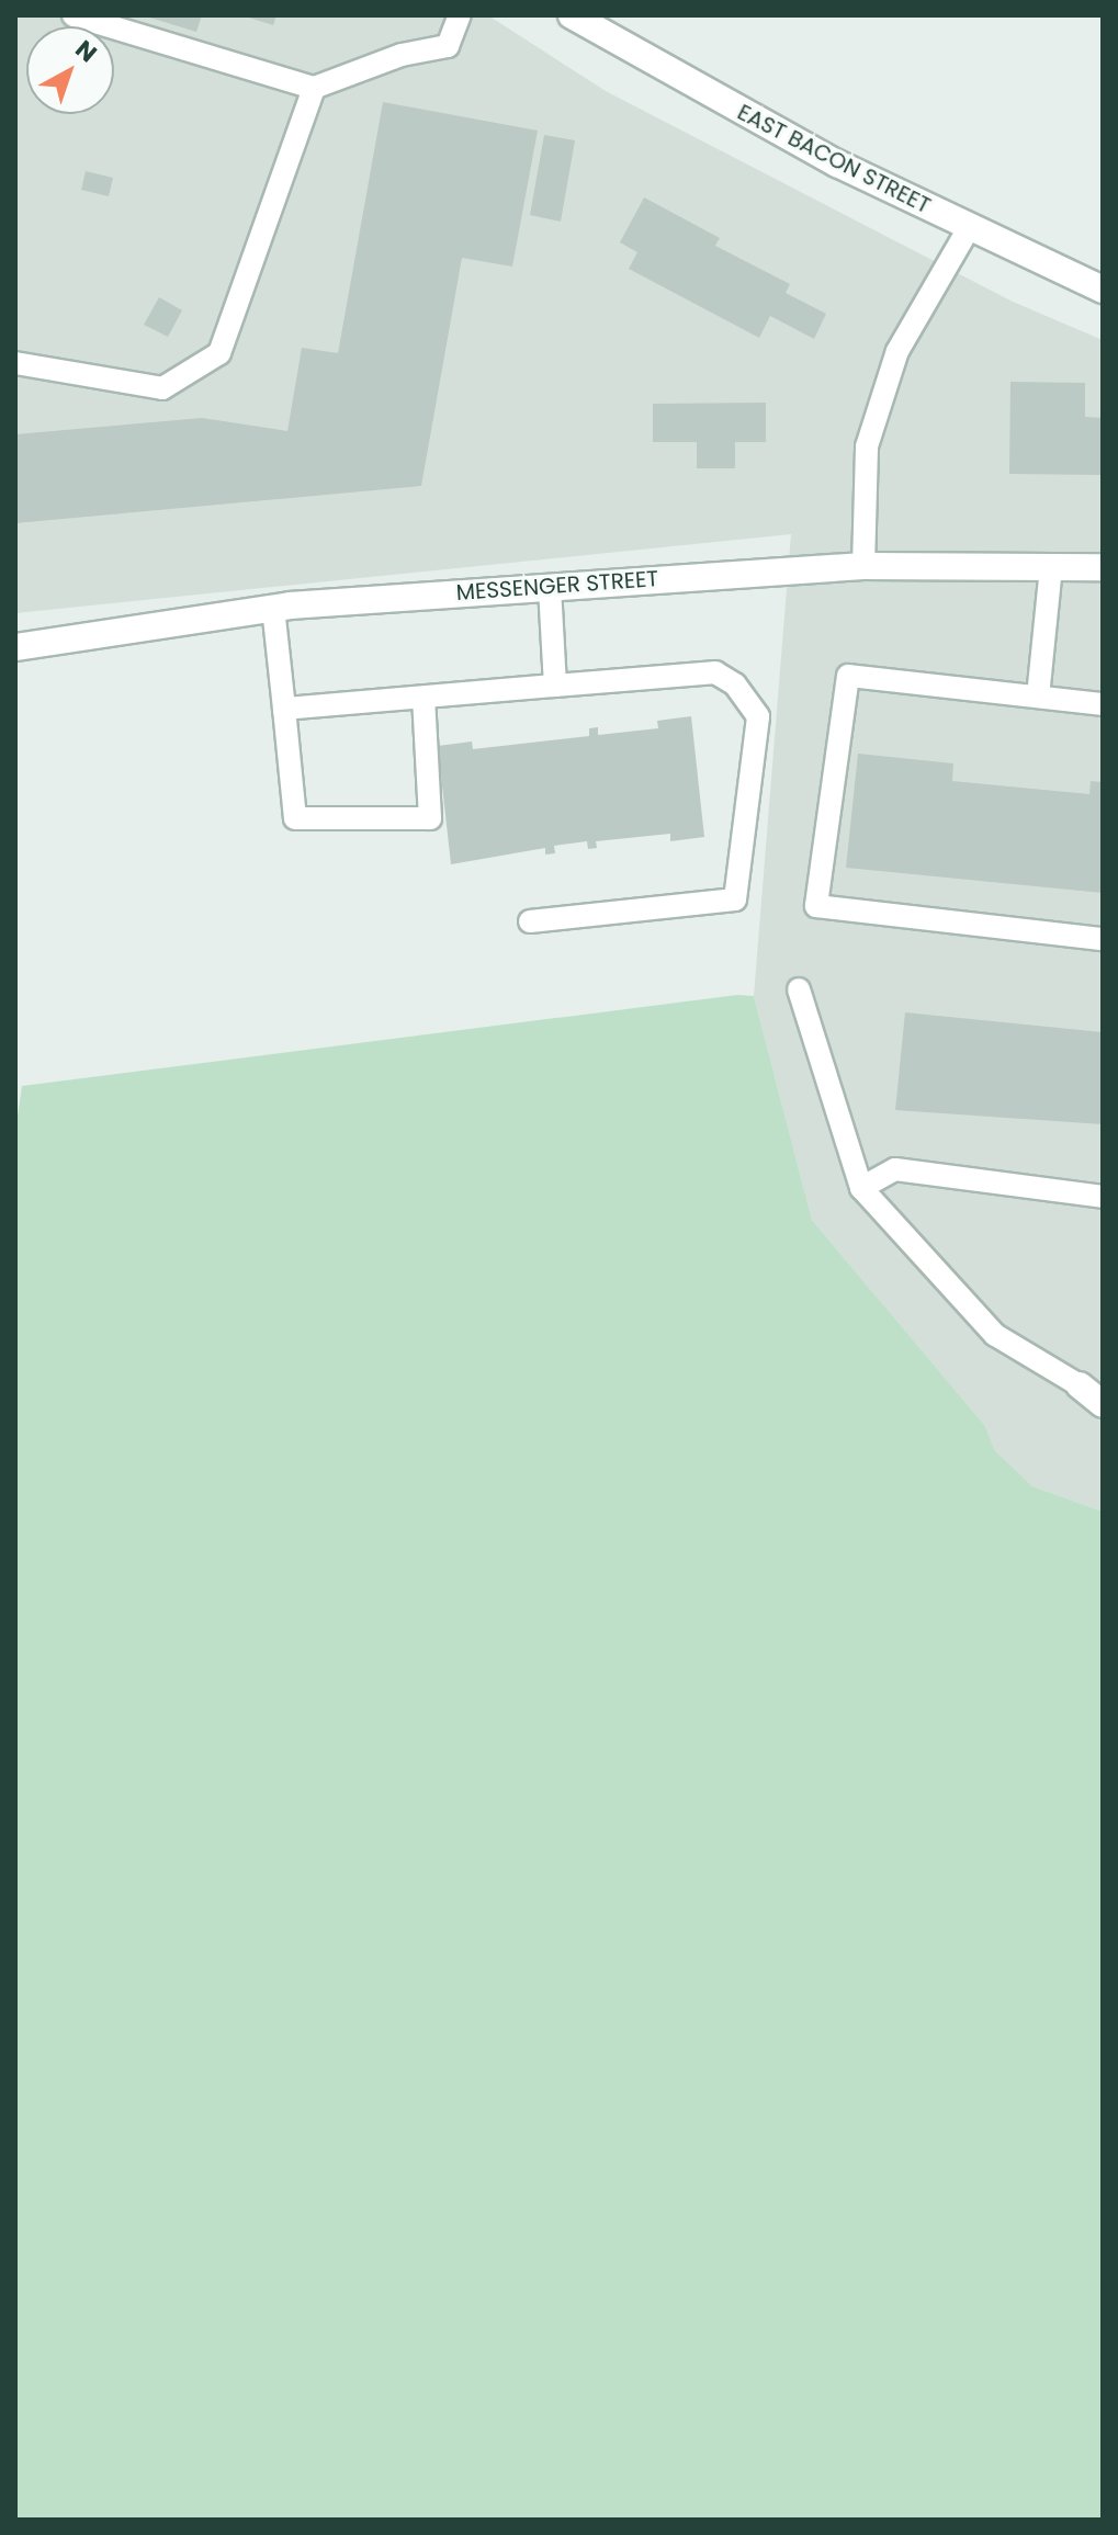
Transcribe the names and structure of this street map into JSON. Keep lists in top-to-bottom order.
{
  "streets": {
    "main road": ["EAST BACON STREET", "MESSENGER STREET"]
  },
  "north": "top right"
}
